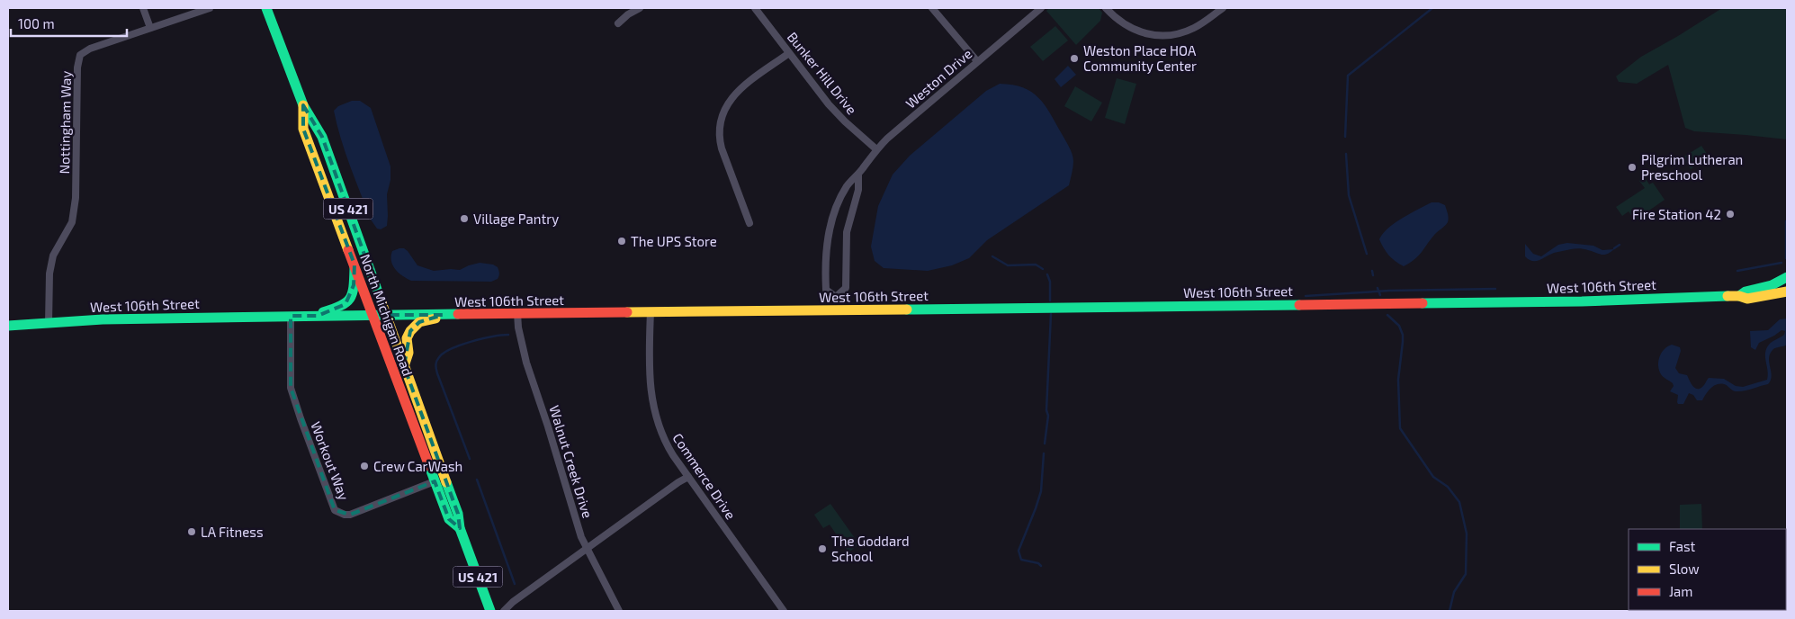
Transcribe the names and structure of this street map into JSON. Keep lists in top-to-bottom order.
{
  "streets": {
    "street": [
      "Bunker Hill Drive",
      "Weston Drive",
      "Nottingham Way",
      "US 421",
      "West 106th Street",
      "North Michigan Road",
      "Workout Way",
      "Walnut Creek Drive",
      "Commerce Drive"
    ]
  },
  "crossings": [
    ["Bunker Hill Drive", "Weston Drive"],
    ["Weston Drive", "West 106th Street"],
    ["Nottingham Way", "West 106th Street"],
    ["West 106th Street", "North Michigan Road"],
    ["West 106th Street", "Workout Way"],
    ["West 106th Street", "Walnut Creek Drive"],
    ["West 106th Street", "Commerce Drive"],
    ["North Michigan Road", "Workout Way"]
  ],
  "places": [
    "Weston Place HOA Community Center",
    "Pilgrim Lutheran Preschool",
    "Fire Station 42",
    "Village Pantry",
    "The UPS Store",
    "Crew CarWash",
    "LA Fitness",
    "The Goddard School"
  ],
  "legend": ["Fast", "Slow", "Jam"],
  "scale_bar": "100 m"
}
